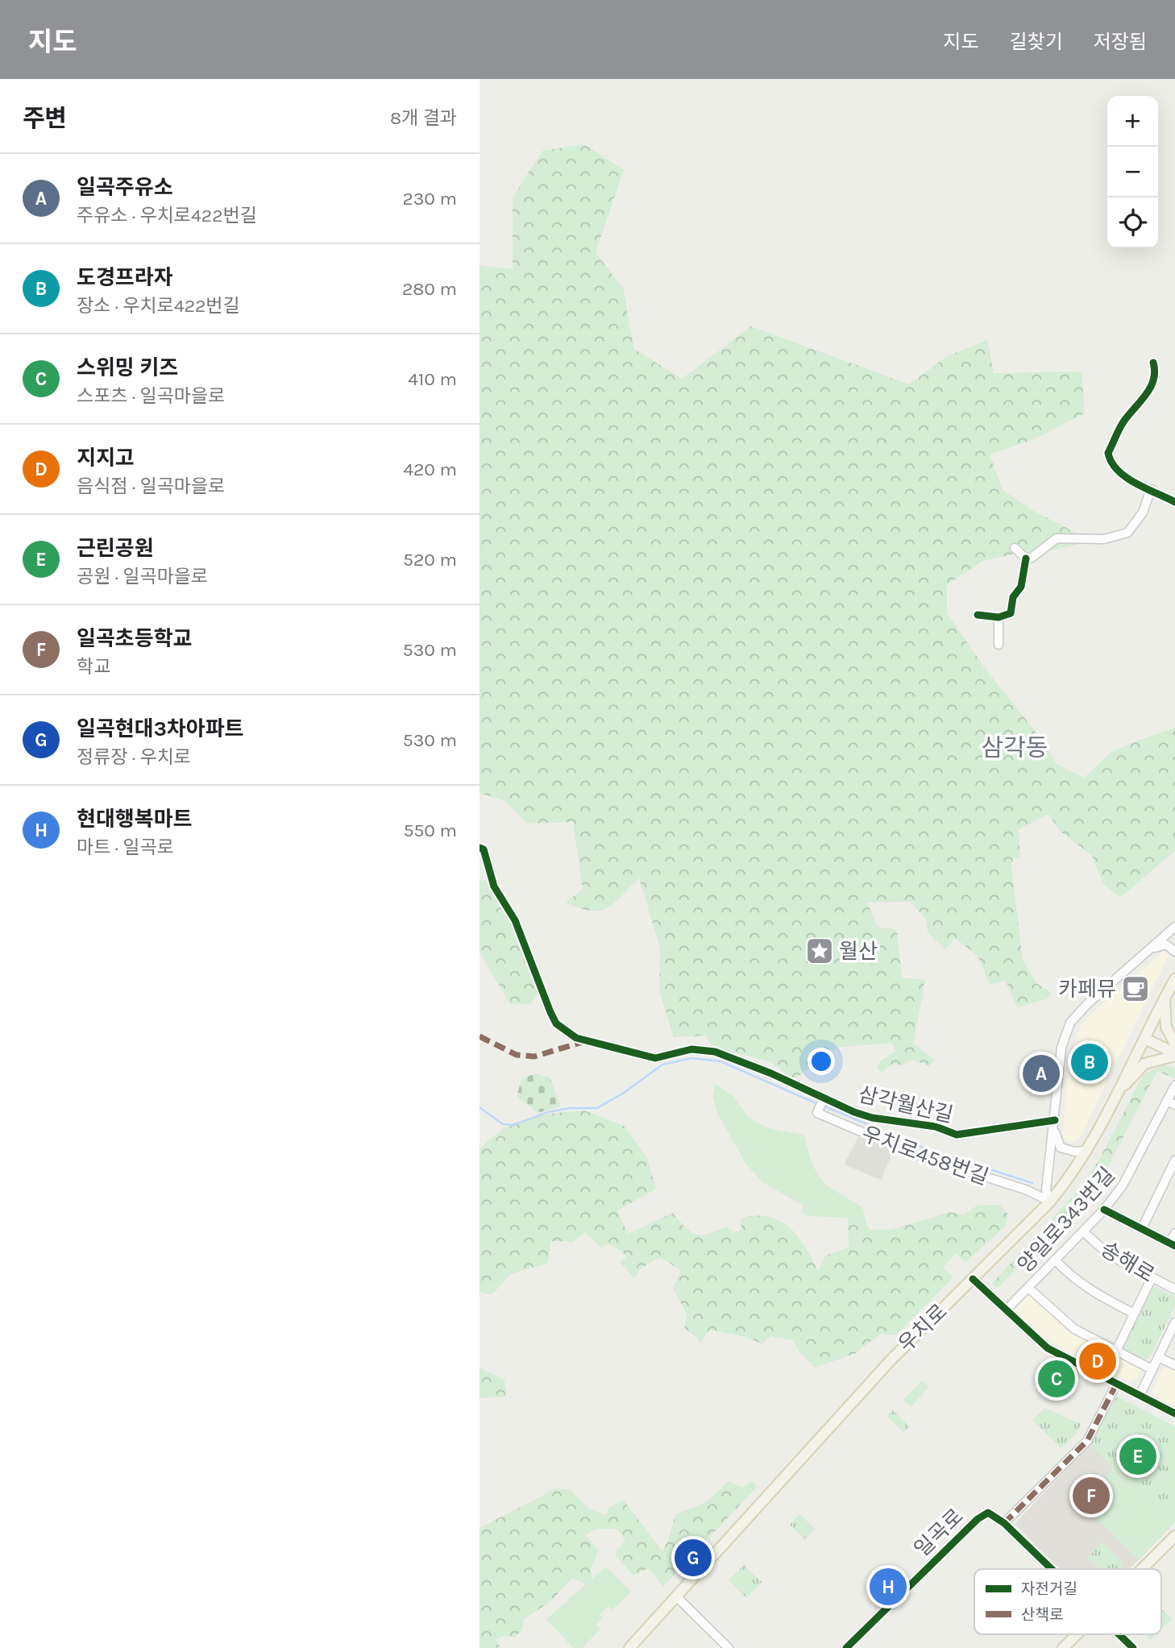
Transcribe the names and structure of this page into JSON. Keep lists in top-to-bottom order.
{
  "streets": {
    "main road": ["우치로"],
    "street": [
      "삼각월산길",
      "우치로458번길",
      "양일로343번길",
      "송해로",
      "일곡로"
    ]
  },
  "crossings": [
    ["삼각월산길", "우치로458번길"],
    ["우치로458번길", "우치로"],
    ["양일로343번길", "송해로"]
  ],
  "districts": ["삼각동"],
  "places": {
    "place": ["월산"],
    "cafe": ["카페뮤"]
  },
  "legend": ["자전거길", "산책로"],
  "page": {
    "header": "지도",
    "nav": ["지도", "길찾기", "저장됨"],
    "heading": ["주변", "8개 결과"],
    "map_buttons": ["+", "−"],
    "list": [
      {
        "mark": "A",
        "name": "일곡주유소",
        "note": "주유소 · 우치로422번길",
        "value": "230 m"
      },
      {
        "mark": "B",
        "name": "도경프라자",
        "note": "장소 · 우치로422번길",
        "value": "280 m"
      },
      {
        "mark": "C",
        "name": "스위밍 키즈",
        "note": "스포츠 · 일곡마을로",
        "value": "410 m"
      },
      {
        "mark": "D",
        "name": "지지고",
        "note": "음식점 · 일곡마을로",
        "value": "420 m"
      },
      {
        "mark": "E",
        "name": "근린공원",
        "note": "공원 · 일곡마을로",
        "value": "520 m"
      },
      {
        "mark": "F",
        "name": "일곡초등학교",
        "note": "학교",
        "value": "530 m"
      },
      {
        "mark": "G",
        "name": "일곡현대3차아파트",
        "note": "정류장 · 우치로",
        "value": "530 m"
      },
      {
        "mark": "H",
        "name": "현대행복마트",
        "note": "마트 · 일곡로",
        "value": "550 m"
      }
    ],
    "pins": [
      "B",
      "A",
      "D",
      "C",
      "E",
      "F",
      "G",
      "H"
    ]
  }
}
